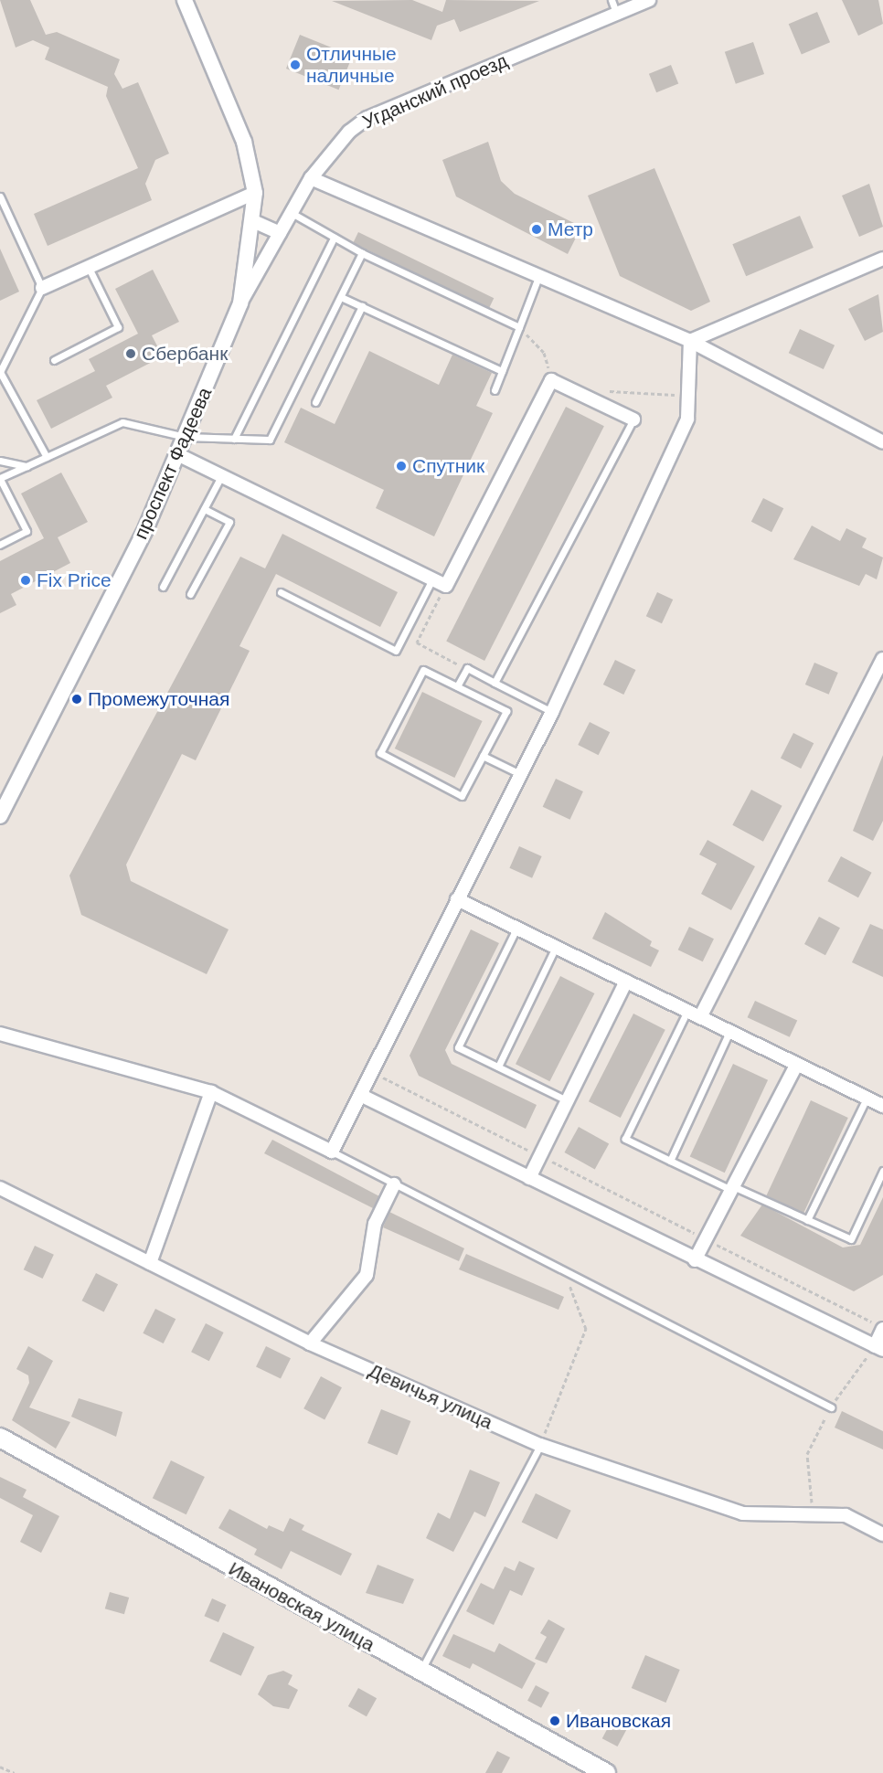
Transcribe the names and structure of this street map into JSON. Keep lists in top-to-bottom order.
{
  "streets": {
    "main road": ["Ивановская улица"],
    "street": ["Угданский проезд", "проспект Фадеева", "Девичья улица"]
  },
  "crossings": [
    ["Угданский проезд", "проспект Фадеева"]
  ],
  "places": [
    "Отличные наличные",
    "Метр",
    "Сбербанк",
    "Спутник",
    "Fix Price",
    "Промежуточная",
    "Ивановская"
  ]
}
